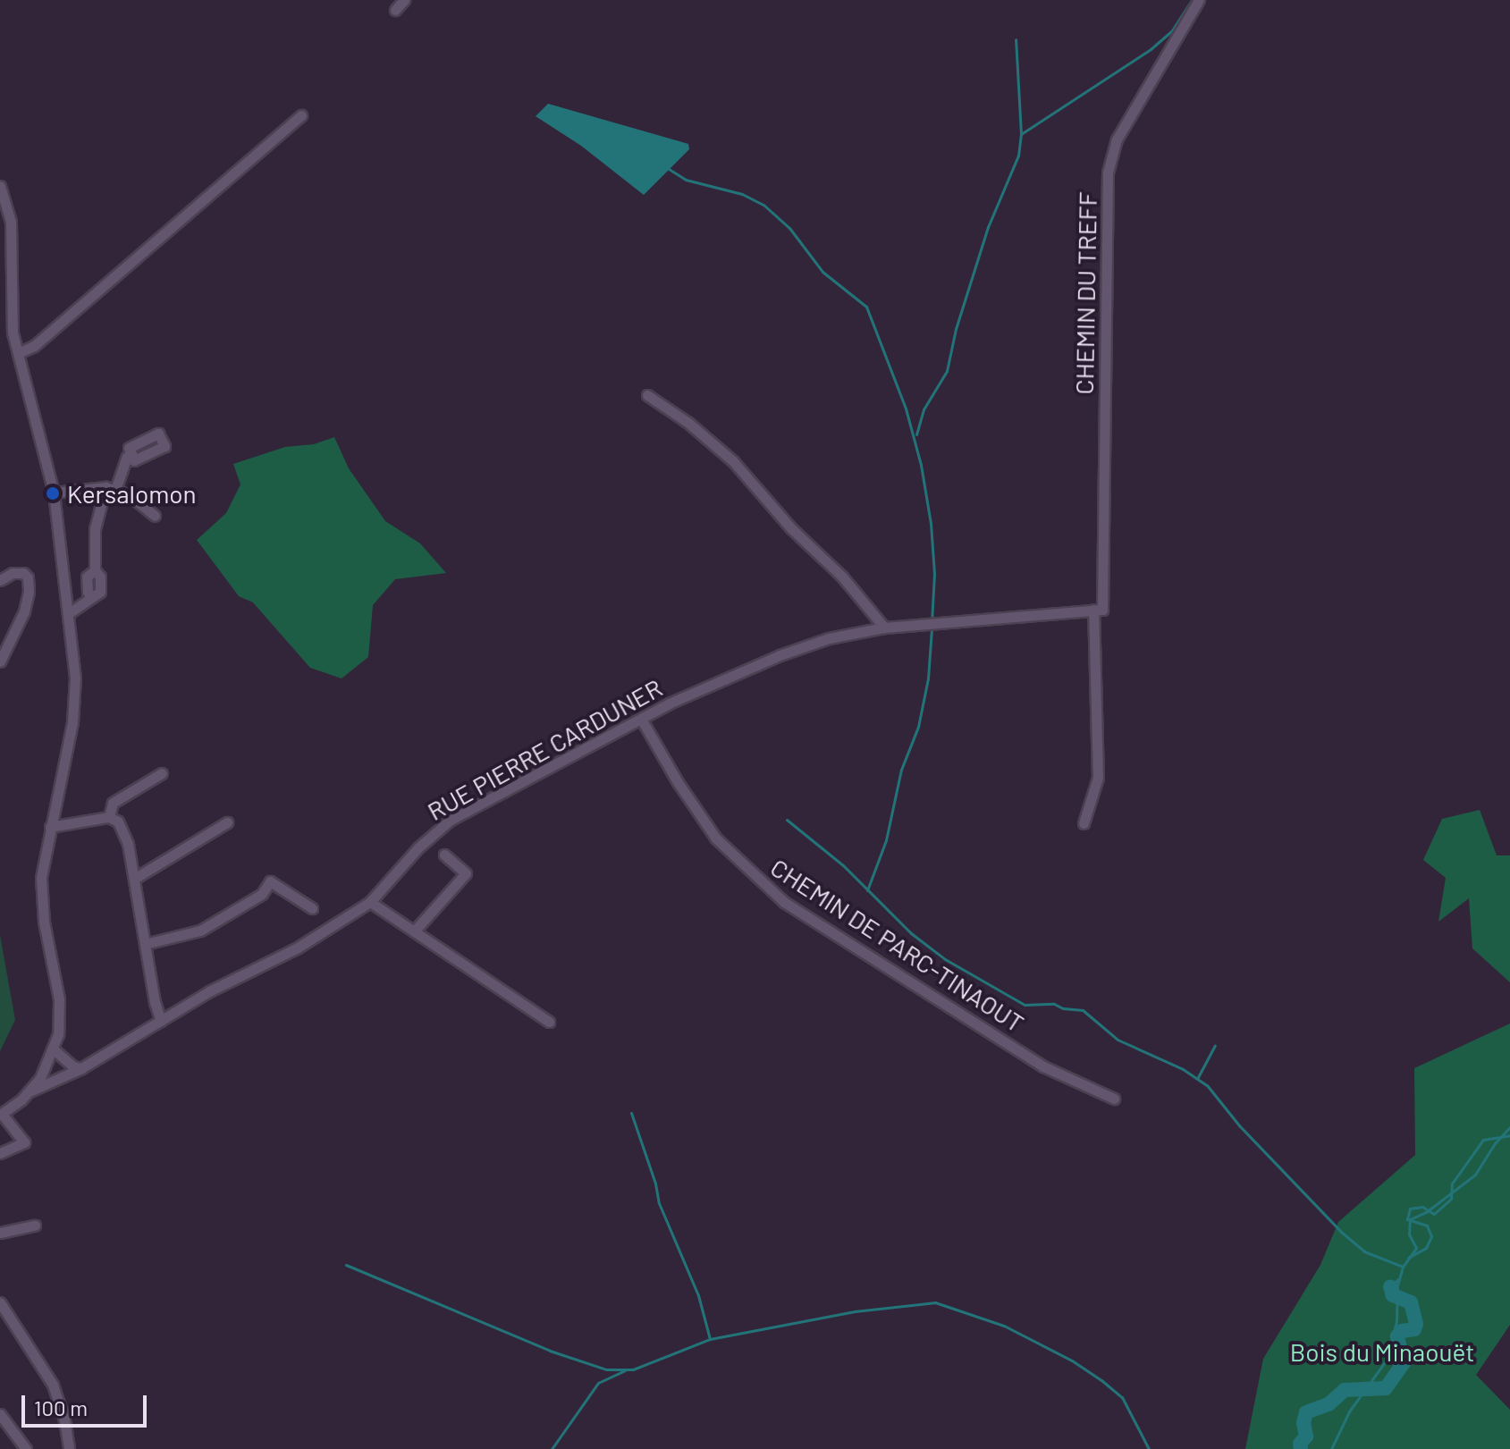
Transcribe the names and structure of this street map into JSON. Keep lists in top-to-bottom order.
{
  "streets": {
    "street": ["CHEMIN DU TREFF", "RUE PIERRE CARDUNER", "CHEMIN DE PARC-TINAOUT"]
  },
  "crossings": [
    ["CHEMIN DU TREFF", "RUE PIERRE CARDUNER"],
    ["RUE PIERRE CARDUNER", "CHEMIN DE PARC-TINAOUT"]
  ],
  "parks": ["Bois du Minaouët"],
  "places": ["Kersalomon"],
  "scale_bar": "100 m"
}
